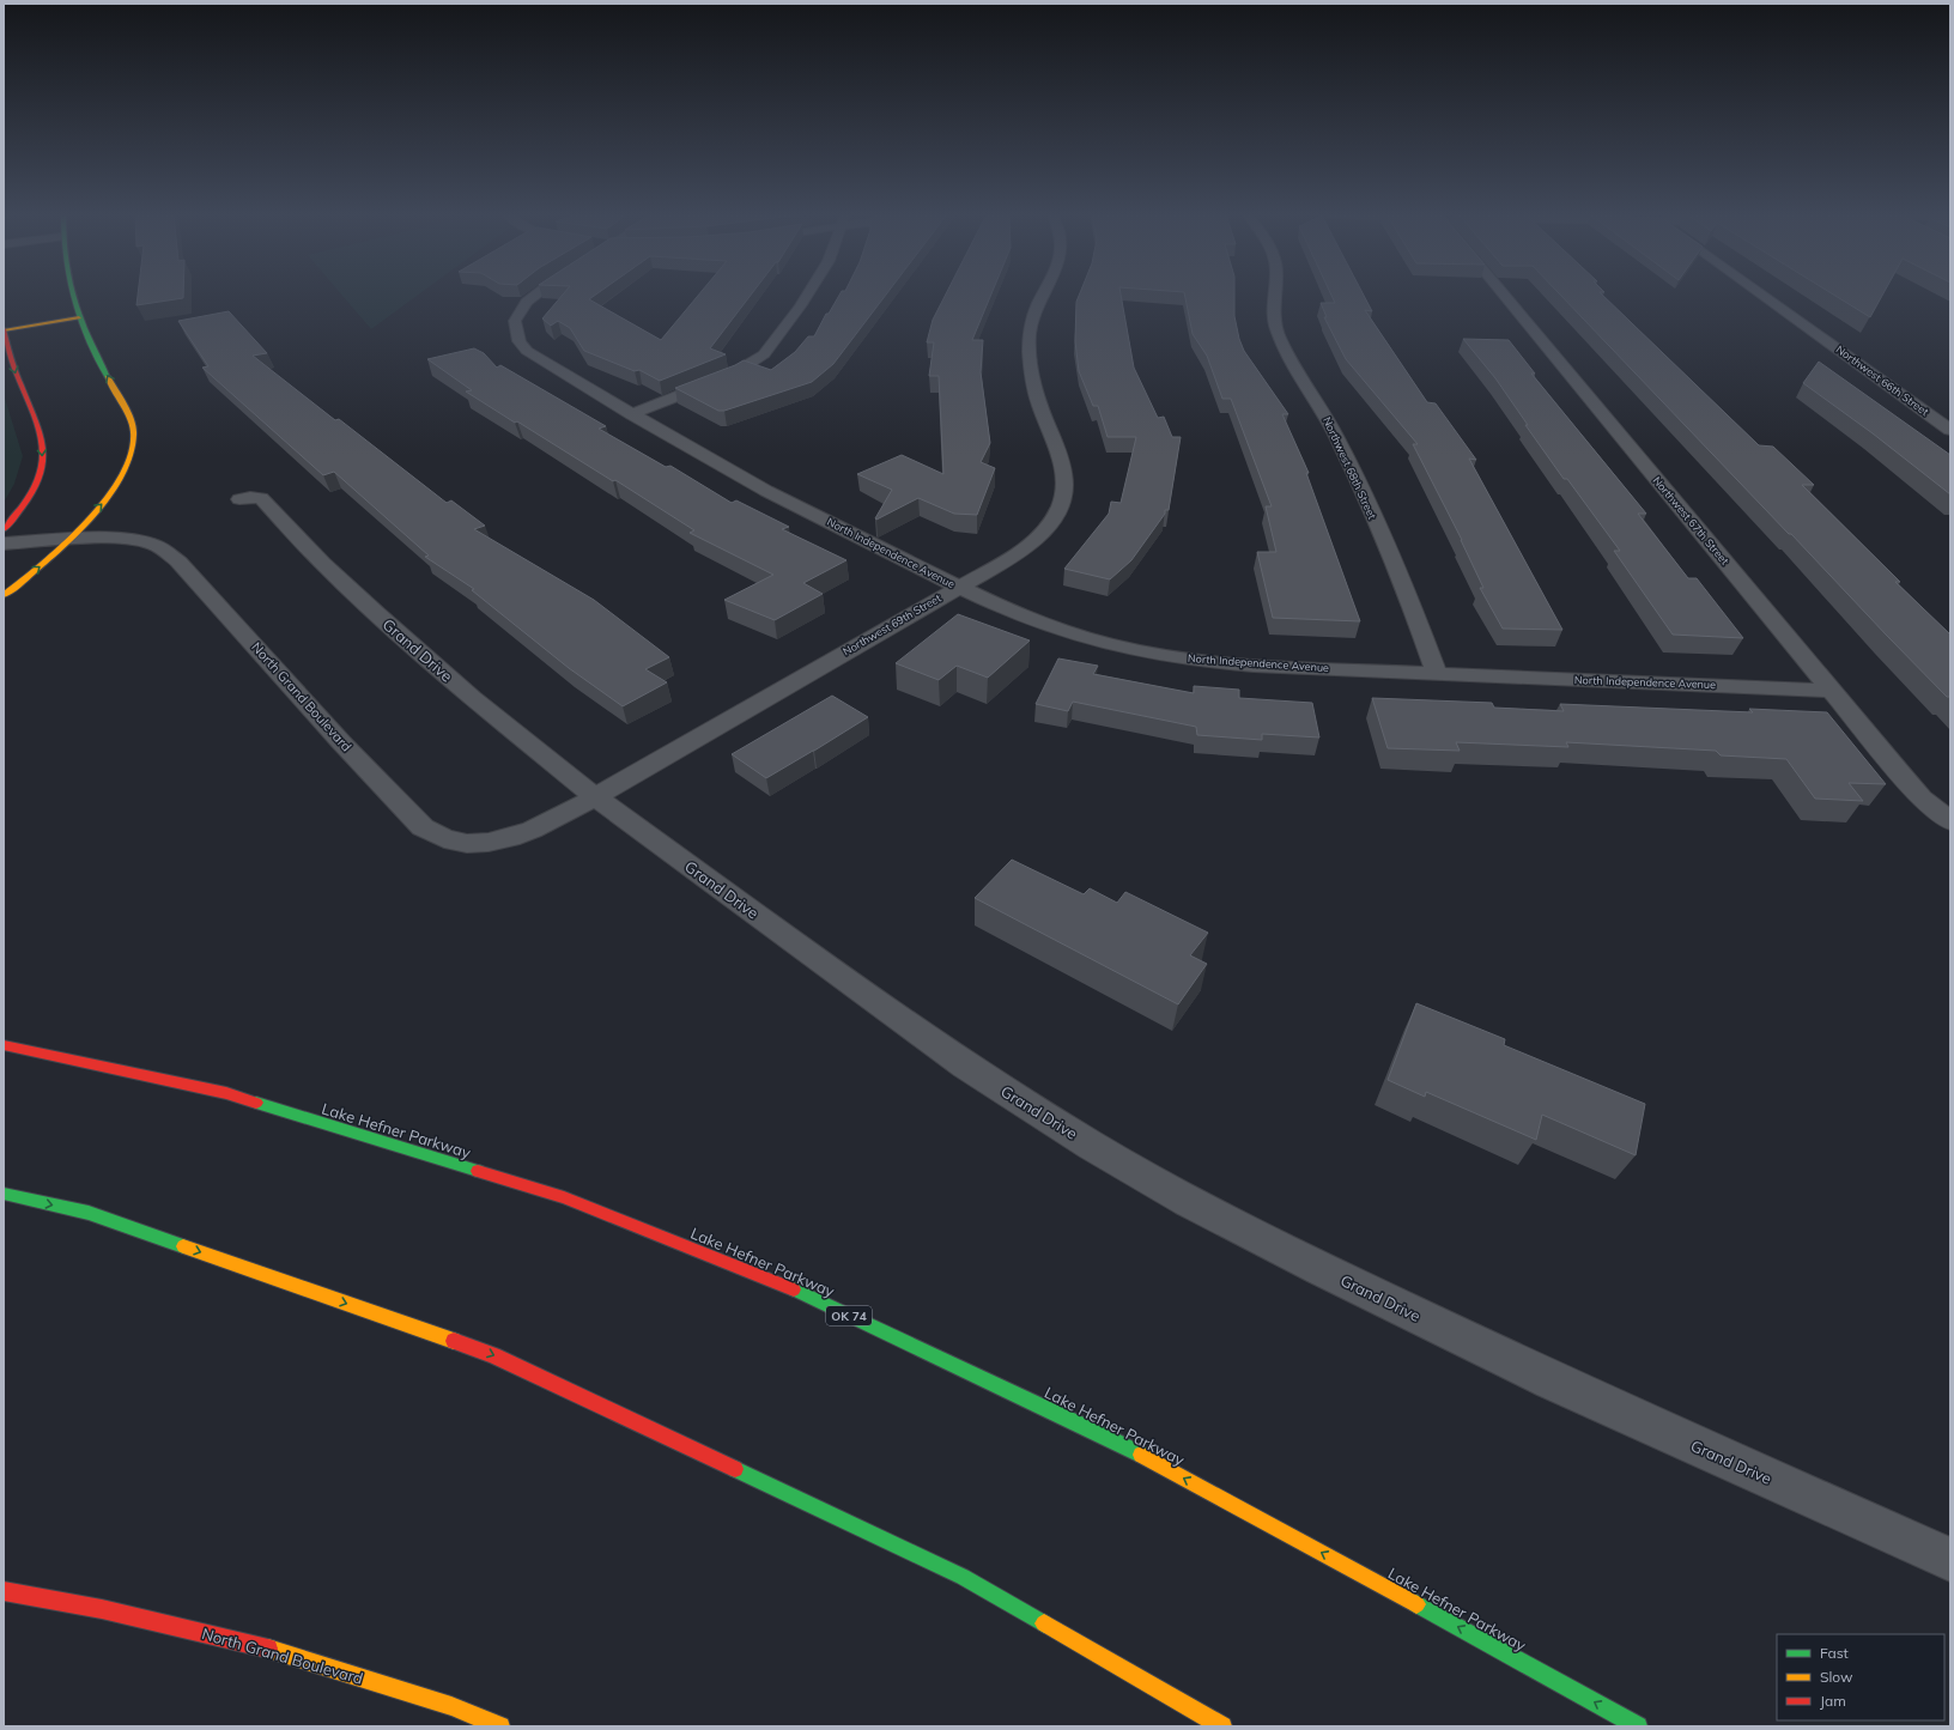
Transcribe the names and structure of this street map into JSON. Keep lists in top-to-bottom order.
{
  "streets": {
    "main road": ["North Grand Boulevard", "Lake Hefner Parkway", "OK 74"],
    "street": [
      "Northwest 66th Street",
      "Northwest 68th Street",
      "Northwest 67th Street",
      "North Independence Avenue",
      "Northwest 69th Street",
      "Grand Drive"
    ]
  },
  "crossings": [
    ["Northwest 68th Street", "North Independence Avenue"],
    ["Northwest 67th Street", "North Independence Avenue"],
    ["North Independence Avenue", "Northwest 69th Street"],
    ["Northwest 69th Street", "Grand Drive"],
    ["Northwest 69th Street", "North Grand Boulevard"],
    ["Grand Drive", "North Grand Boulevard"]
  ],
  "one_way": ["Lake Hefner Parkway"],
  "legend": ["Fast", "Slow", "Jam"]
}
